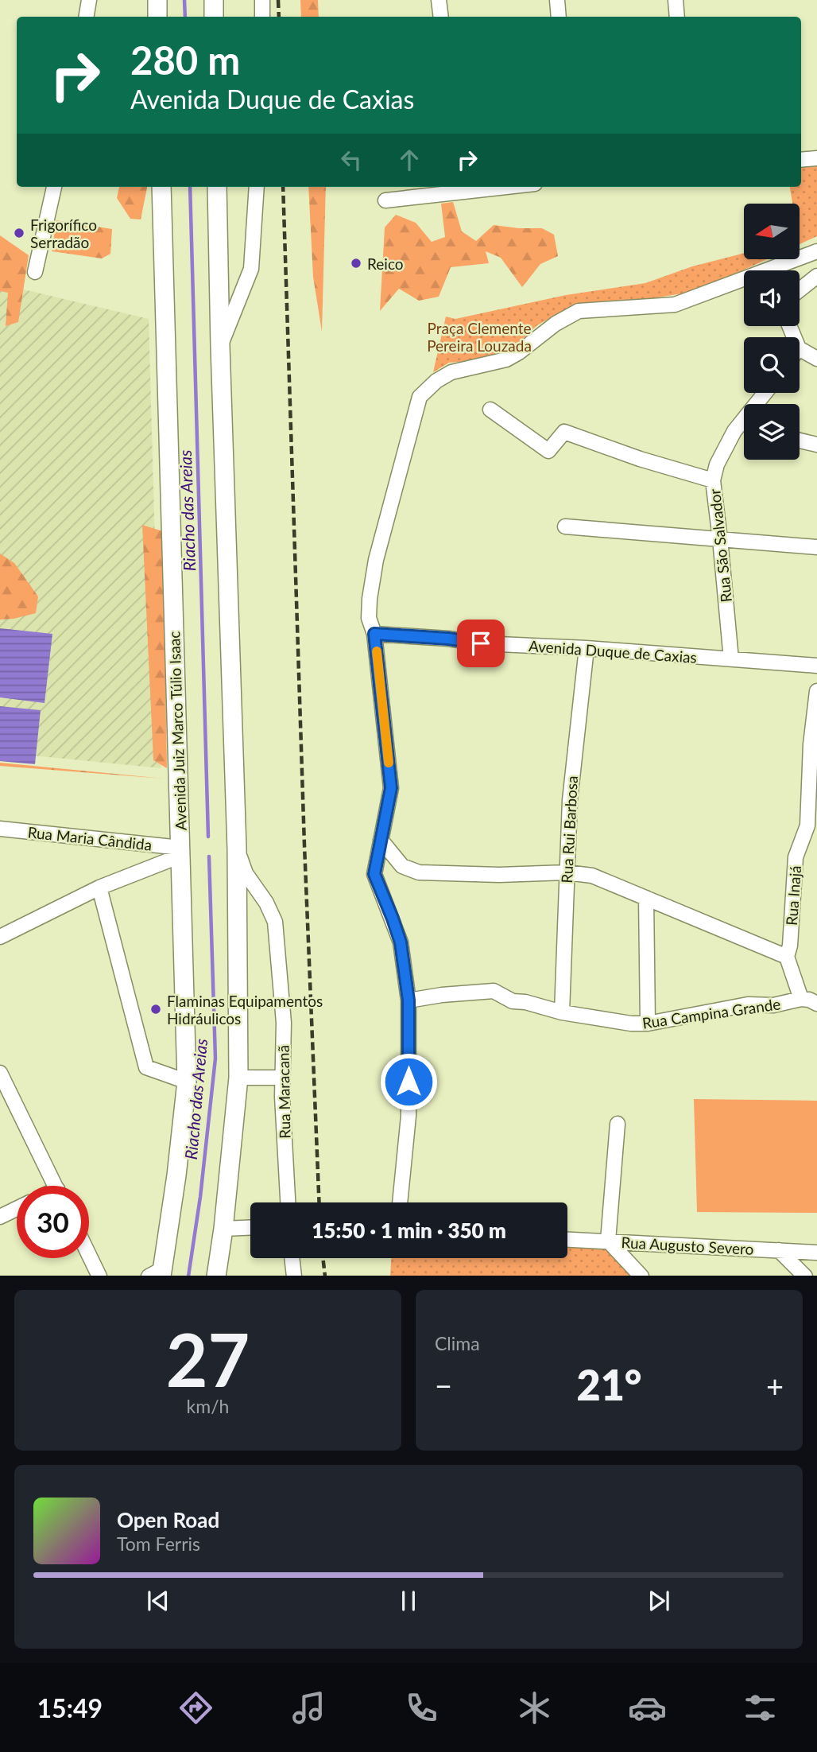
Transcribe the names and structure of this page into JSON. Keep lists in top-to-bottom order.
{
  "streets": {
    "main road": ["Avenida Juiz Marco Túlio Isaac"],
    "street": [
      "Rua São Salvador",
      "Avenida Duque de Caxias",
      "Rua Rui Barbosa",
      "Rua Maria Cândida",
      "Rua Inajá",
      "Rua Campina Grande",
      "Rua Maracanã",
      "Rua Augusto Severo"
    ]
  },
  "crossings": [
    ["Rua São Salvador", "Avenida Duque de Caxias"],
    ["Avenida Duque de Caxias", "Rua Rui Barbosa"],
    ["Avenida Juiz Marco Túlio Isaac", "Rua Maria Cândida"],
    ["Rua Rui Barbosa", "Rua Campina Grande"],
    ["Rua Inajá", "Rua Campina Grande"]
  ],
  "water": ["Riacho das Areias"],
  "parks": ["Praça Clemente Pereira Louzada"],
  "places": ["Frigorífico Serradão", "Reico", "Flaminas Equipamentos Hidráulicos"],
  "north": "left",
  "page": {
    "turn": ["280 m", "Avenida Duque de Caxias"],
    "limit": "30",
    "trip": "15:50 · 1 min · 350 m",
    "tile": [
      ["27", "km/h"],
      "Clima"
    ],
    "heat": ["−", "21°", "+"],
    "song": ["Open Road", "Tom Ferris"],
    "tabs": "15:49"
  }
}
